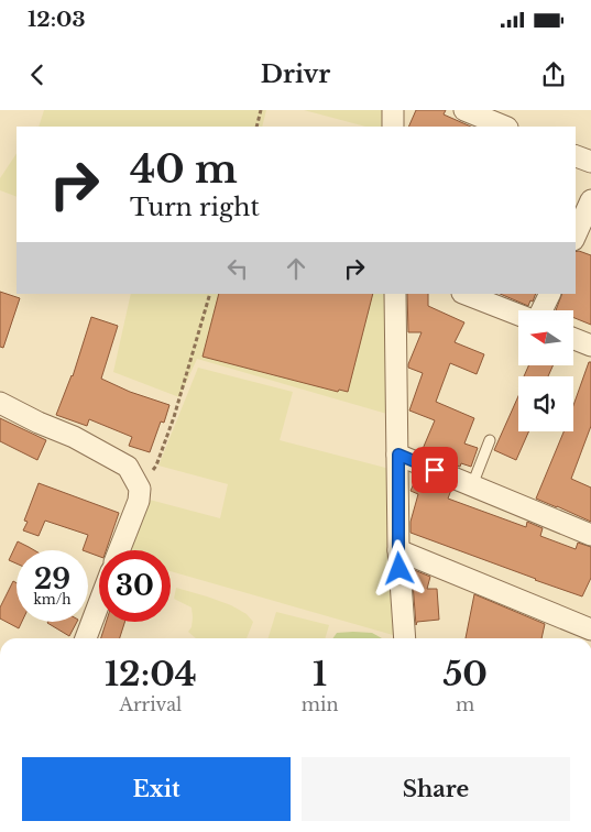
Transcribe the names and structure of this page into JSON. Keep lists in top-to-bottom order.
{
  "north": "left",
  "page": {
    "status": "12:03",
    "header": "Drivr",
    "turn": ["40 m", "Turn right"],
    "speed": "29 km/h",
    "limit": "30",
    "eta": [
      "12:04",
      "Arrival",
      "1",
      "min",
      "50",
      "m"
    ],
    "buttons": ["Exit", "Share"]
  }
}
